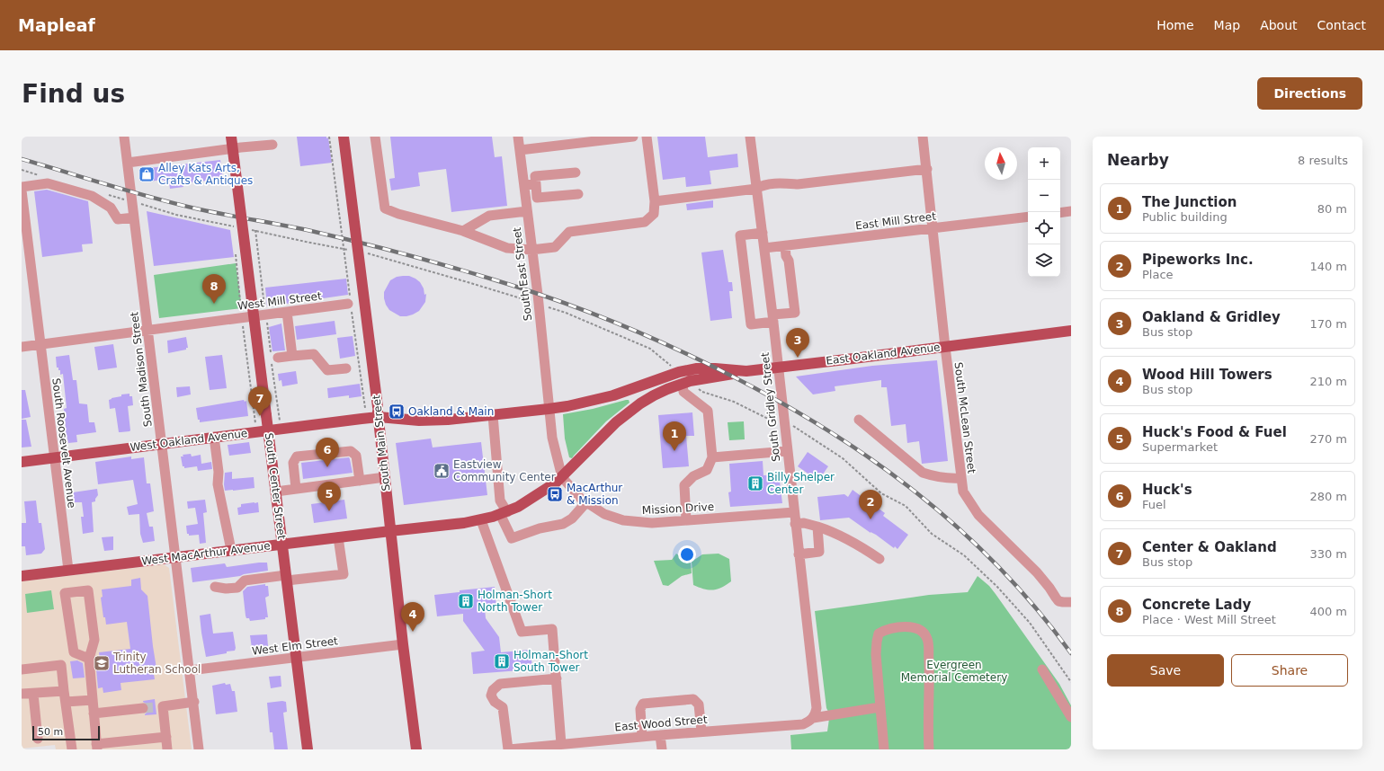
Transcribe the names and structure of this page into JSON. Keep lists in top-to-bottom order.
{
  "streets": {
    "main road": [
      "East Oakland Avenue",
      "West Oakland Avenue",
      "South Main Street",
      "South Center Street",
      "West MacArthur Avenue"
    ],
    "street": [
      "East Mill Street",
      "South East Street",
      "West Mill Street",
      "South Madison Street",
      "South Gridley Street",
      "South McLean Street",
      "South Roosevelt Avenue",
      "Mission Drive",
      "West Elm Street",
      "East Wood Street"
    ]
  },
  "crossings": [
    ["East Mill Street", "South Gridley Street"],
    ["East Mill Street", "South McLean Street"],
    ["South East Street", "East Oakland Avenue"],
    ["South East Street", "Mission Drive"],
    ["West Mill Street", "South Madison Street"],
    ["West Mill Street", "South Roosevelt Avenue"],
    ["East Oakland Avenue", "South Gridley Street"],
    ["East Oakland Avenue", "South McLean Street"],
    ["East Oakland Avenue", "West Oakland Avenue"],
    ["East Oakland Avenue", "South Main Street"],
    ["East Oakland Avenue", "Mission Drive"],
    ["East Oakland Avenue", "West MacArthur Avenue"],
    ["South Madison Street", "West Oakland Avenue"],
    ["South Madison Street", "West MacArthur Avenue"],
    ["South Madison Street", "West Elm Street"],
    ["South Gridley Street", "Mission Drive"],
    ["South Gridley Street", "East Wood Street"],
    ["West Oakland Avenue", "South Roosevelt Avenue"],
    ["West Oakland Avenue", "South Main Street"],
    ["West Oakland Avenue", "South Center Street"],
    ["South Roosevelt Avenue", "West MacArthur Avenue"],
    ["South Main Street", "West MacArthur Avenue"],
    ["South Main Street", "West Elm Street"],
    ["South Center Street", "West MacArthur Avenue"],
    ["South Center Street", "West Elm Street"],
    ["Mission Drive", "West MacArthur Avenue"]
  ],
  "parks": ["Evergreen Memorial Cemetery"],
  "places": {
    "shop": ["Alley Kats Arts, Crafts & Antiques"],
    "bus stop": ["Oakland & Main", "MacArthur & Mission"],
    "public building": ["Eastview Community Center"],
    "building": ["Billy Shelper Center", "Holman-Short North Tower", "Holman-Short South Tower"],
    "school or university": ["Trinity Lutheran School"]
  },
  "scale_bar": "50 m",
  "north": "top",
  "page": {
    "header": "Mapleaf",
    "nav": [
      "Home",
      "Map",
      "About",
      "Contact"
    ],
    "buttons": [
      "Directions",
      ["Save", "Share"]
    ],
    "title": "Find us",
    "heading": ["Nearby", "8 results"],
    "map_buttons": ["+", "−"],
    "list": [
      {
        "mark": "1",
        "name": "The Junction",
        "note": "Public building",
        "value": "80 m"
      },
      {
        "mark": "2",
        "name": "Pipeworks Inc.",
        "note": "Place",
        "value": "140 m"
      },
      {
        "mark": "3",
        "name": "Oakland & Gridley",
        "note": "Bus stop",
        "value": "170 m"
      },
      {
        "mark": "4",
        "name": "Wood Hill Towers",
        "note": "Bus stop",
        "value": "210 m"
      },
      {
        "mark": "5",
        "name": "Huck's Food & Fuel",
        "note": "Supermarket",
        "value": "270 m"
      },
      {
        "mark": "6",
        "name": "Huck's",
        "note": "Fuel",
        "value": "280 m"
      },
      {
        "mark": "7",
        "name": "Center & Oakland",
        "note": "Bus stop",
        "value": "330 m"
      },
      {
        "mark": "8",
        "name": "Concrete Lady",
        "note": "Place · West Mill Street",
        "value": "400 m"
      }
    ],
    "pins": [
      "8",
      "3",
      "7",
      "1",
      "6",
      "5",
      "2",
      "4"
    ],
    "scale": "50 m"
  }
}
